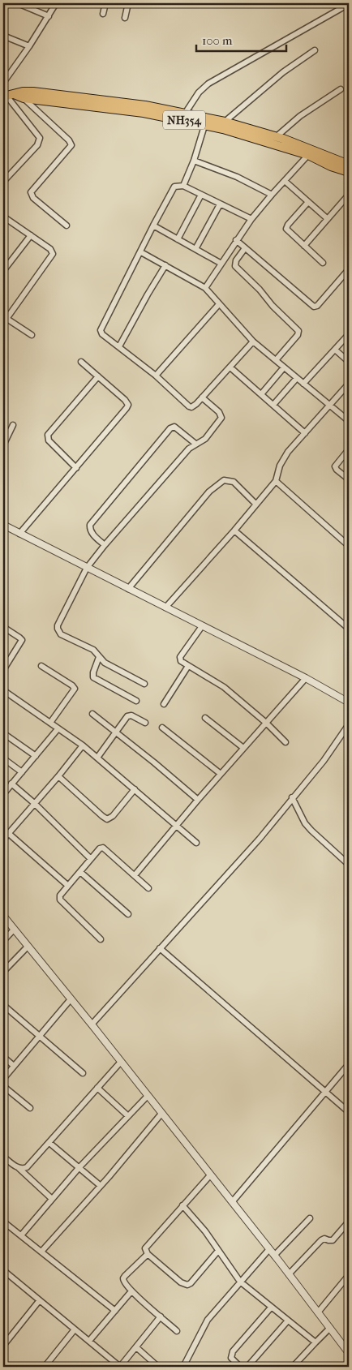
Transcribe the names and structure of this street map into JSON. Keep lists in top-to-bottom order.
{
  "streets": {
    "highway": ["NH354"]
  },
  "scale_bar": "100 m"
}
